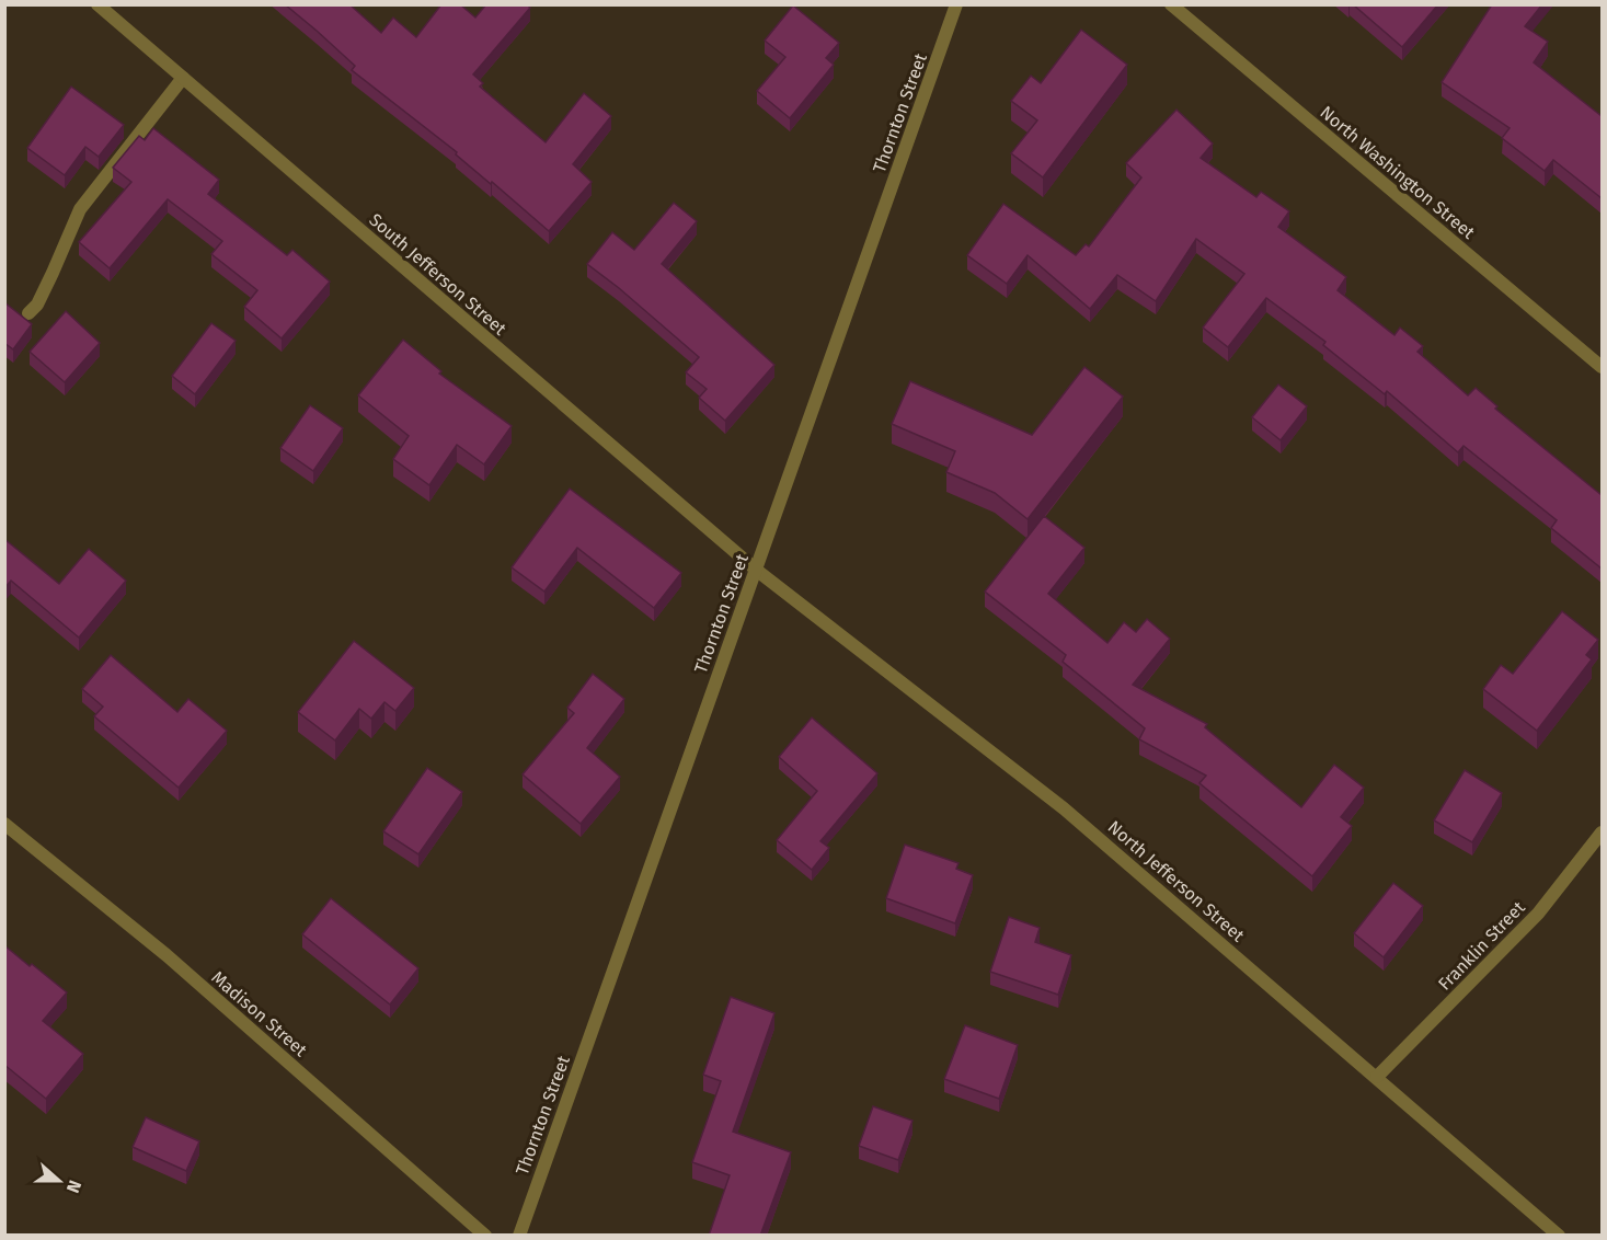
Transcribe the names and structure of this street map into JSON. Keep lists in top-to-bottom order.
{
  "streets": {
    "street": [
      "Thornton Street",
      "North Washington Street",
      "South Jefferson Street",
      "North Jefferson Street",
      "Franklin Street",
      "Madison Street"
    ]
  },
  "crossings": [
    ["Thornton Street", "South Jefferson Street"],
    ["Thornton Street", "North Jefferson Street"],
    ["South Jefferson Street", "North Jefferson Street"],
    ["North Jefferson Street", "Franklin Street"]
  ],
  "north": "right"
}
